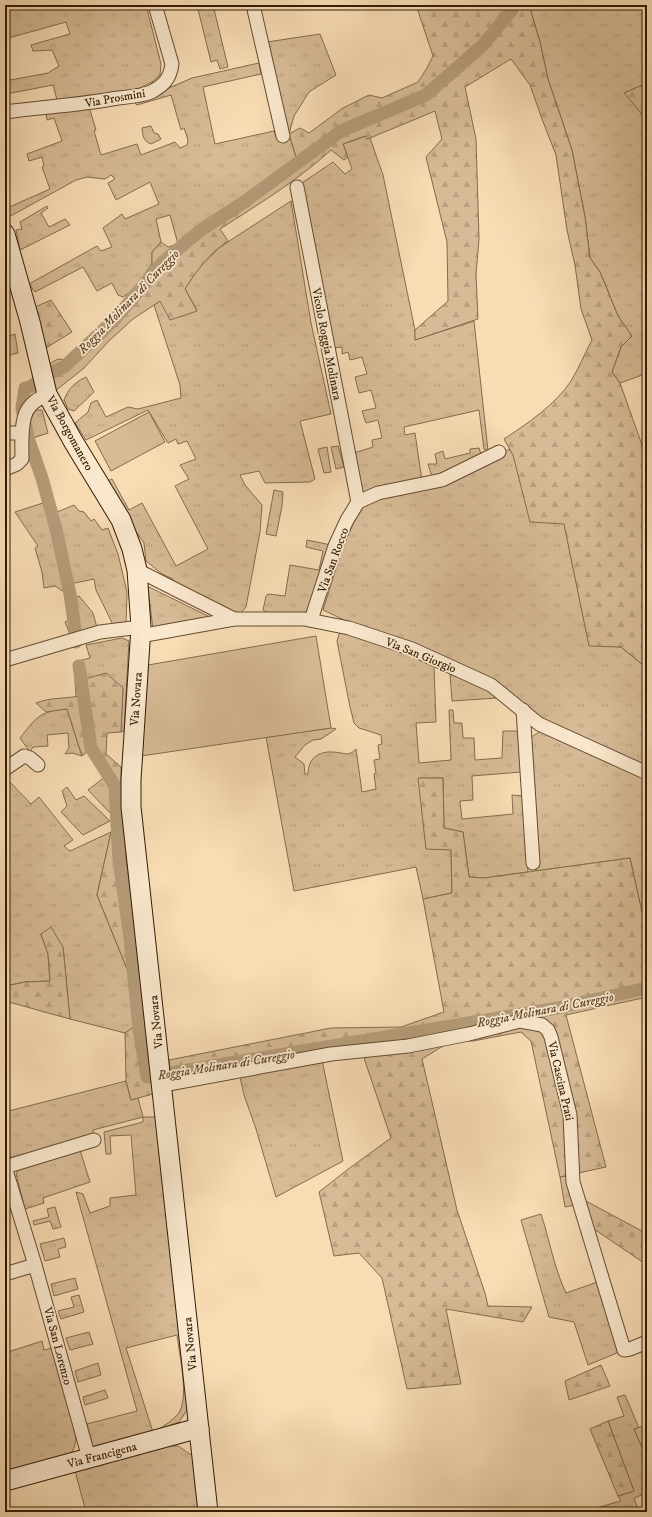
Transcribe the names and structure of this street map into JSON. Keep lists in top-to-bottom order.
{
  "streets": {
    "main road": ["Via Borgomanero", "Via Novara", "Via Francigena"],
    "street": [
      "Via Prosmini",
      "Vicolo Roggia Molinara",
      "Via San Rocco",
      "Via San Giorgio",
      "Via Cascina Prati",
      "Via San Lorenzo"
    ]
  },
  "crossings": [
    ["Vicolo Roggia Molinara", "Via San Rocco"],
    ["Via Borgomanero", "Via Novara"],
    ["Via San Rocco", "Via San Giorgio"],
    ["Via Novara", "Via Cascina Prati"],
    ["Via Novara", "Via Francigena"],
    ["Via San Lorenzo", "Via Francigena"]
  ],
  "water": ["Roggia Molinara di Cureggio"]
}
